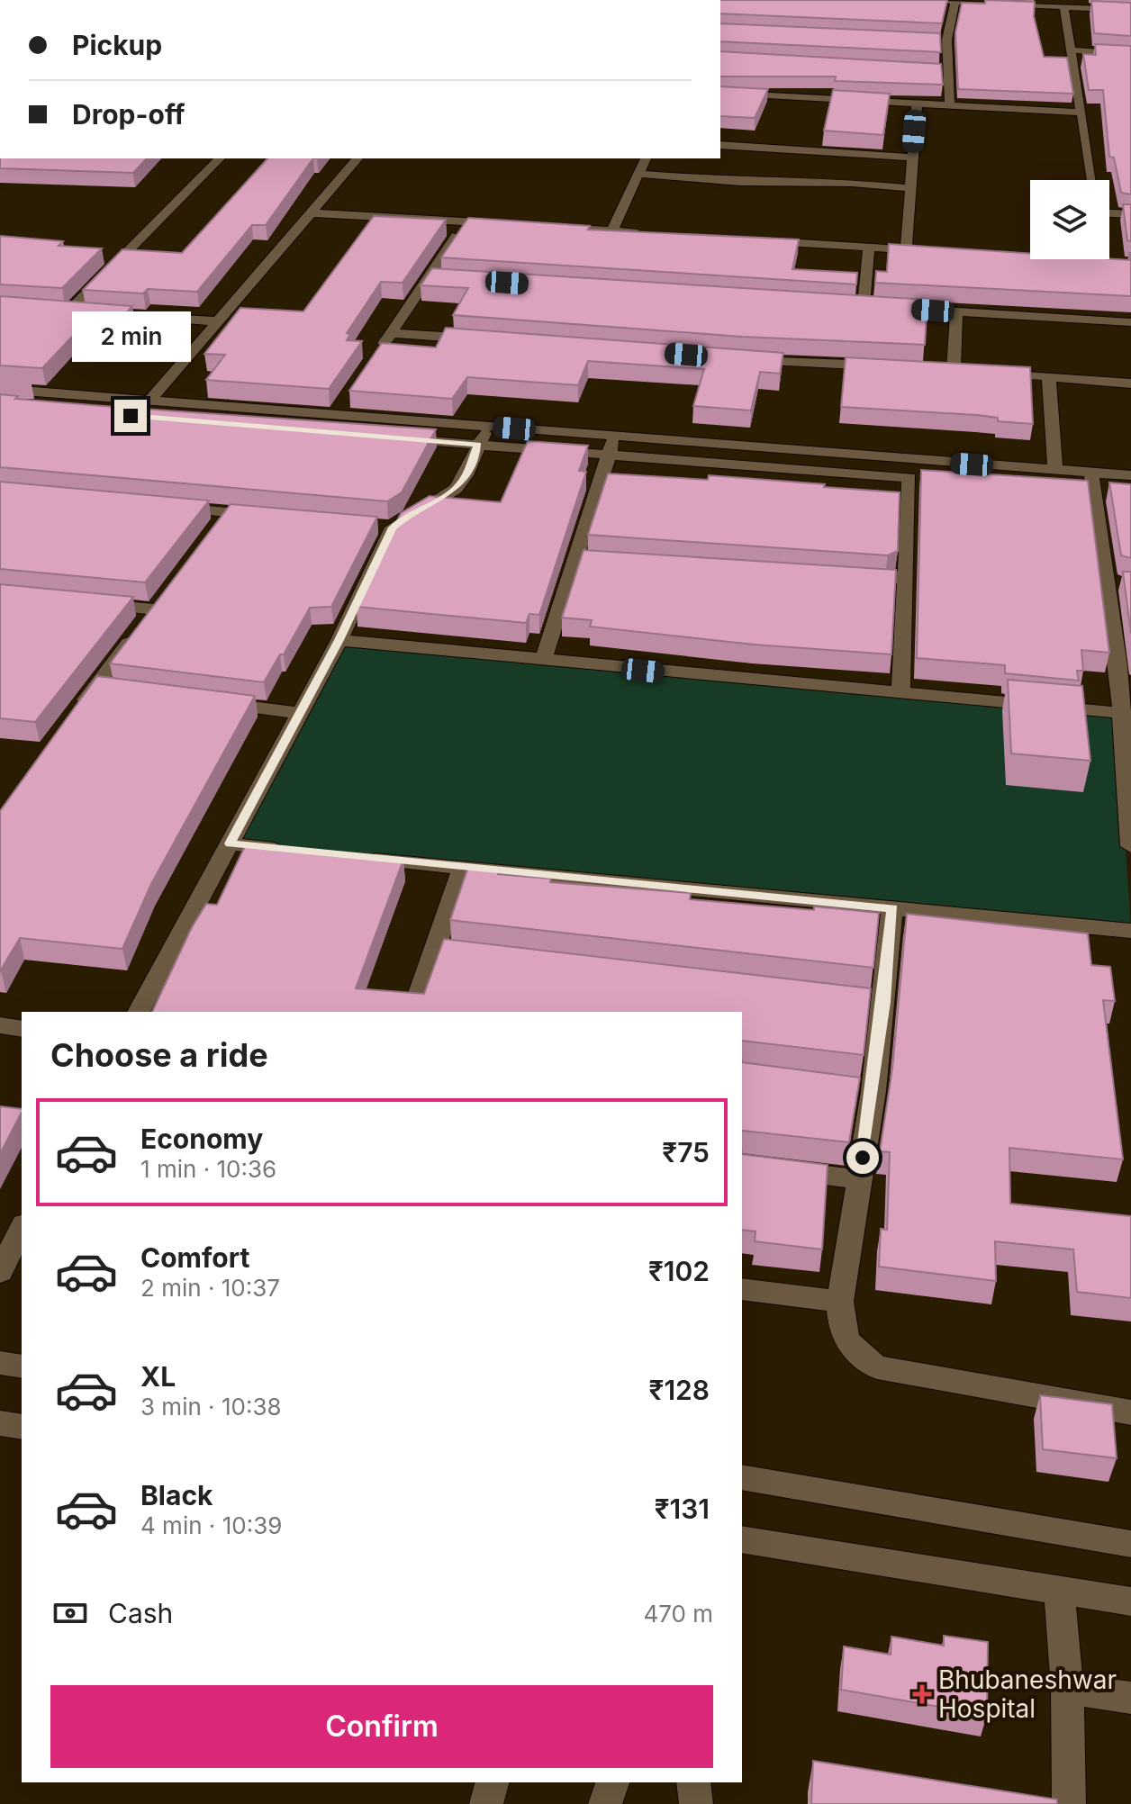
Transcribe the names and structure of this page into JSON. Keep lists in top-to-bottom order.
{
  "places": {
    "health": ["Bhubaneshwar Hospital"]
  },
  "page": {
    "banner": ["Pickup", "Drop-off"],
    "bubble": "2 min",
    "heading": "Choose a ride",
    "list": [
      {
        "name": "Economy",
        "note": "1 min · 10:36",
        "value": "₹75"
      },
      {
        "name": "Comfort",
        "note": "2 min · 10:37",
        "value": "₹102"
      },
      {
        "name": "XL",
        "note": "3 min · 10:38",
        "value": "₹128"
      },
      {
        "name": "Black",
        "note": "4 min · 10:39",
        "value": "₹131"
      }
    ],
    "pay": ["Cash", "470 m"],
    "buttons": "Confirm"
  }
}
